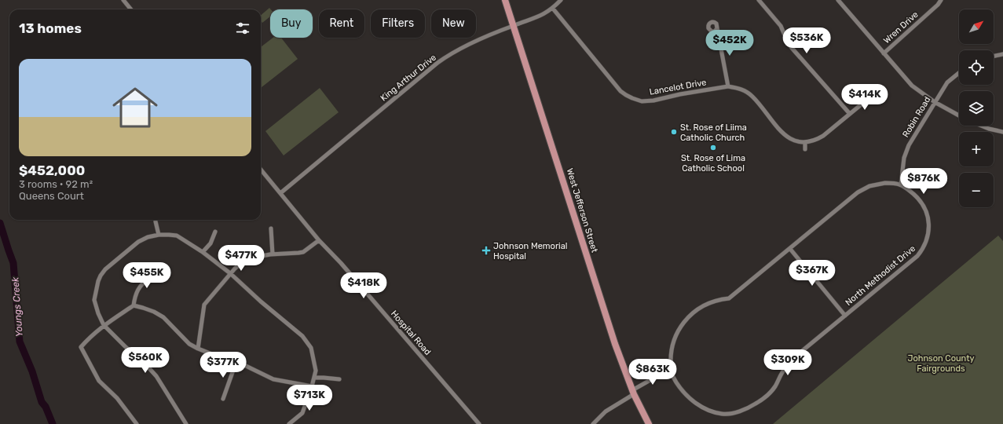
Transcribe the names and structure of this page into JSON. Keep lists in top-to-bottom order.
{
  "streets": {
    "main road": ["West Jefferson Street"],
    "street": [
      "Wren Drive",
      "King Arthur Drive",
      "Lancelot Drive",
      "Robin Road",
      "North Methodist Drive",
      "Hospital Road"
    ]
  },
  "crossings": [
    ["Wren Drive", "Robin Road"],
    ["King Arthur Drive", "Lancelot Drive"],
    ["King Arthur Drive", "West Jefferson Street"],
    ["King Arthur Drive", "Hospital Road"],
    ["Robin Road", "North Methodist Drive"]
  ],
  "water": ["Youngs Creek"],
  "parks": ["Johnson County Fairgrounds"],
  "places": {
    "other": ["St. Rose of Liima Catholic Church", "St. Rose of Lima Catholic School"],
    "health": ["Johnson Memorial Hospital"]
  },
  "north": "top right",
  "page": {
    "map_buttons": ["+", "−"],
    "chip": [
      "Buy",
      "Rent",
      "Filters",
      "New"
    ],
    "heading": "13 homes",
    "price": [
      "$536K",
      "$452K",
      "$414K",
      "$876K",
      "$477K",
      "$367K",
      "$455K",
      "$418K",
      "$560K",
      "$309K",
      "$377K",
      "$863K",
      "$713K"
    ],
    "list": [
      {
        "name": "$452,000",
        "note": "3 rooms · 92 m² · Queens Court"
      }
    ]
  }
}
